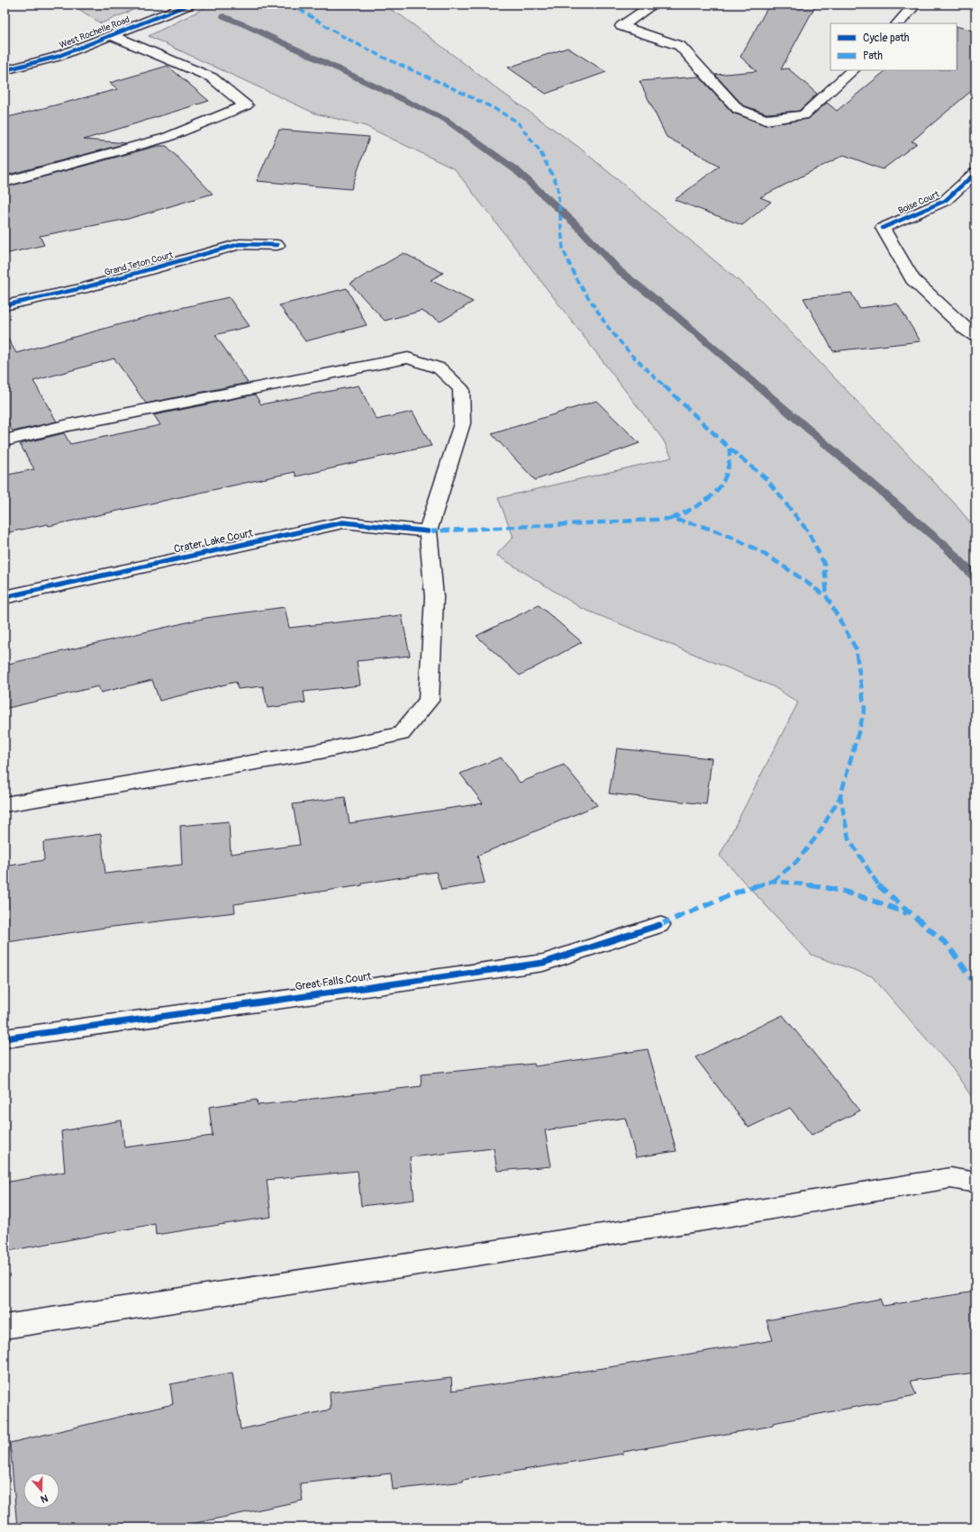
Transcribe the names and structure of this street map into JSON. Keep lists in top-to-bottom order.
{
  "streets": {
    "street": [
      "West Rochelle Road",
      "Boise Court",
      "Grand Teton Court",
      "Crater Lake Court",
      "Great Falls Court"
    ]
  },
  "legend": ["Cycle path", "Path"],
  "north": "bottom"
}
